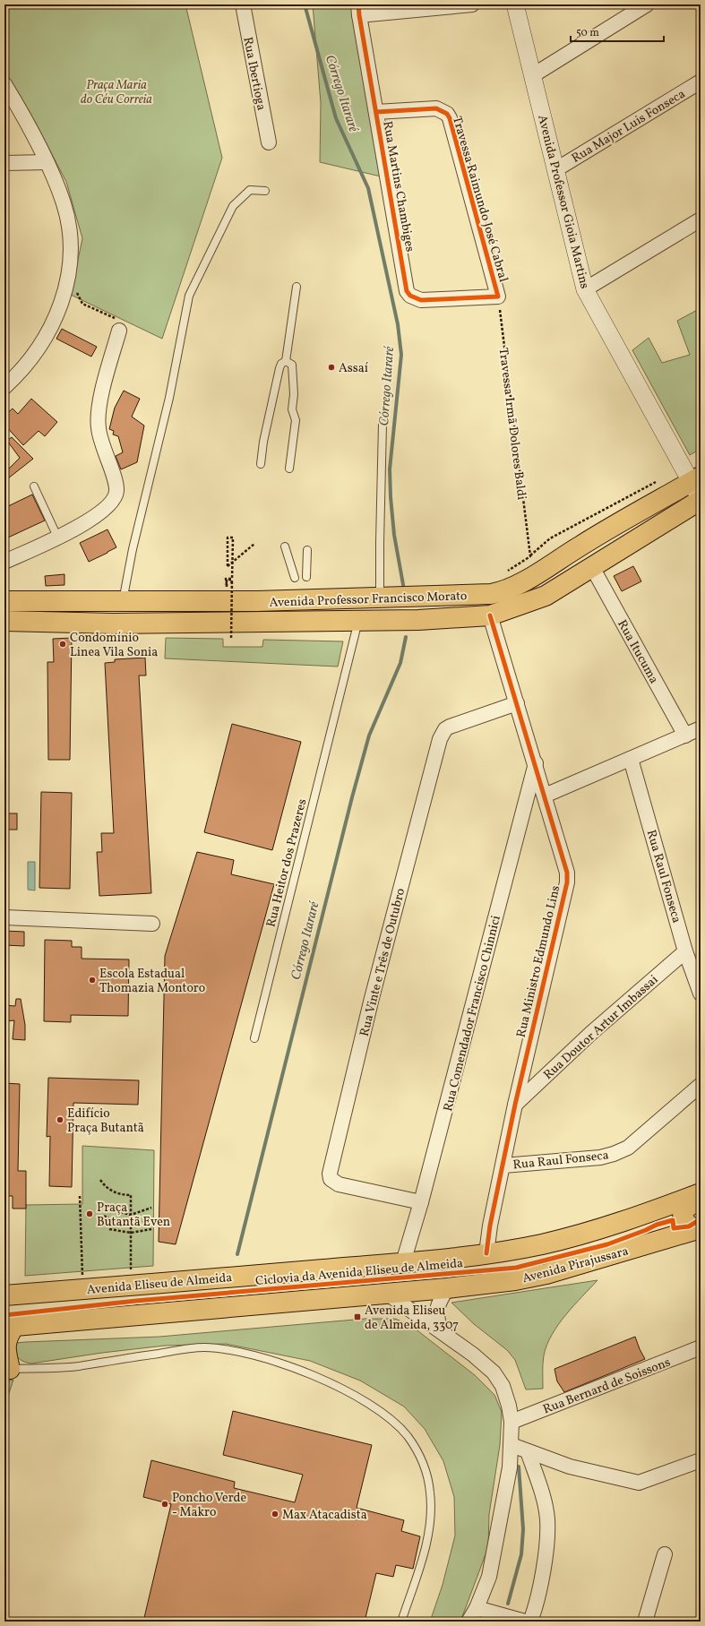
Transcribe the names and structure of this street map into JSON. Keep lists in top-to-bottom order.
{
  "streets": {
    "main road": ["Avenida Professor Francisco Morato", "Avenida Pirajussara", "Avenida Eliseu de Almeida"],
    "street": [
      "Rua Ibertioga",
      "Rua Major Luis Fonseca",
      "Rua Martins Chambiges",
      "Travessa Raimundo José Cabral",
      "Avenida Professor Gioia Martins",
      "Rua Itucuma",
      "Rua Raul Fonseca",
      "Rua Ministro Edmundo Lins",
      "Rua Vinte e Três de Outubro",
      "Rua Comendador Francisco Chinnici",
      "Rua Doutor Artur Imbassai",
      "Rua Bernard de Soissons"
    ],
    "lane": ["Rua Heitor dos Prazeres"],
    "path": ["Travessa Irmã Dolores Baldi"],
    "cycle path": ["Ciclovia da Avenida Eliseu de Almeida"]
  },
  "crossings": [
    ["Rua Major Luis Fonseca", "Avenida Professor Gioia Martins"],
    ["Rua Martins Chambiges", "Travessa Raimundo José Cabral"],
    ["Rua Martins Chambiges", "Travessa Irmã Dolores Baldi"],
    ["Travessa Raimundo José Cabral", "Travessa Irmã Dolores Baldi"],
    ["Avenida Professor Gioia Martins", "Avenida Professor Francisco Morato"],
    ["Avenida Professor Francisco Morato", "Rua Itucuma"],
    ["Avenida Professor Francisco Morato", "Rua Heitor dos Prazeres"],
    ["Avenida Professor Francisco Morato", "Rua Ministro Edmundo Lins"],
    ["Rua Raul Fonseca", "Rua Ministro Edmundo Lins"],
    ["Rua Raul Fonseca", "Rua Doutor Artur Imbassai"],
    ["Rua Ministro Edmundo Lins", "Rua Vinte e Três de Outubro"],
    ["Rua Ministro Edmundo Lins", "Rua Comendador Francisco Chinnici"],
    ["Rua Ministro Edmundo Lins", "Rua Doutor Artur Imbassai"],
    ["Rua Ministro Edmundo Lins", "Avenida Eliseu de Almeida"],
    ["Rua Vinte e Três de Outubro", "Rua Comendador Francisco Chinnici"],
    ["Rua Comendador Francisco Chinnici", "Avenida Eliseu de Almeida"]
  ],
  "water": ["Córrego Itararé"],
  "parks": ["Praça Maria do Céu Correia"],
  "places": {
    "other": [
      "Assaí",
      "Condomínio Linea Vila Sonia",
      "Escola Estadual Thomazia Montoro",
      "Edifício Praça Butantã",
      "Praça Butantã Even",
      "Poncho Verde - Makro",
      "Max Atacadista"
    ],
    "transit": ["Avenida Eliseu de Almeida, 3307"]
  },
  "scale_bar": "50 m"
}
